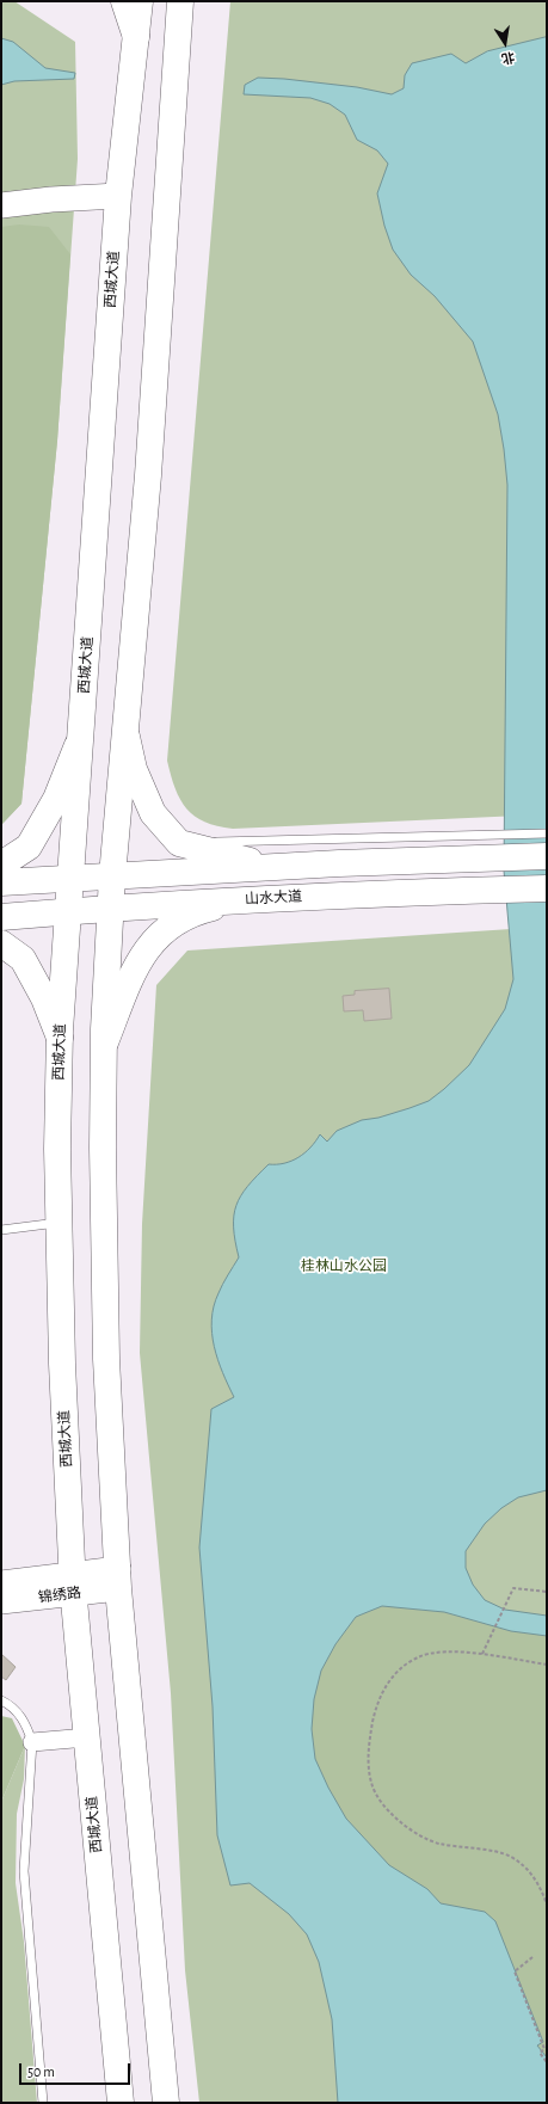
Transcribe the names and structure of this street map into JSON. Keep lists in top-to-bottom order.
{
  "streets": {
    "main road": ["西城大道", "山水大道"],
    "street": ["锦绣路"]
  },
  "crossings": [
    ["西城大道", "山水大道"],
    ["西城大道", "锦绣路"]
  ],
  "parks": ["桂林山水公园"],
  "scale_bar": "50 m",
  "north": "bottom"
}
